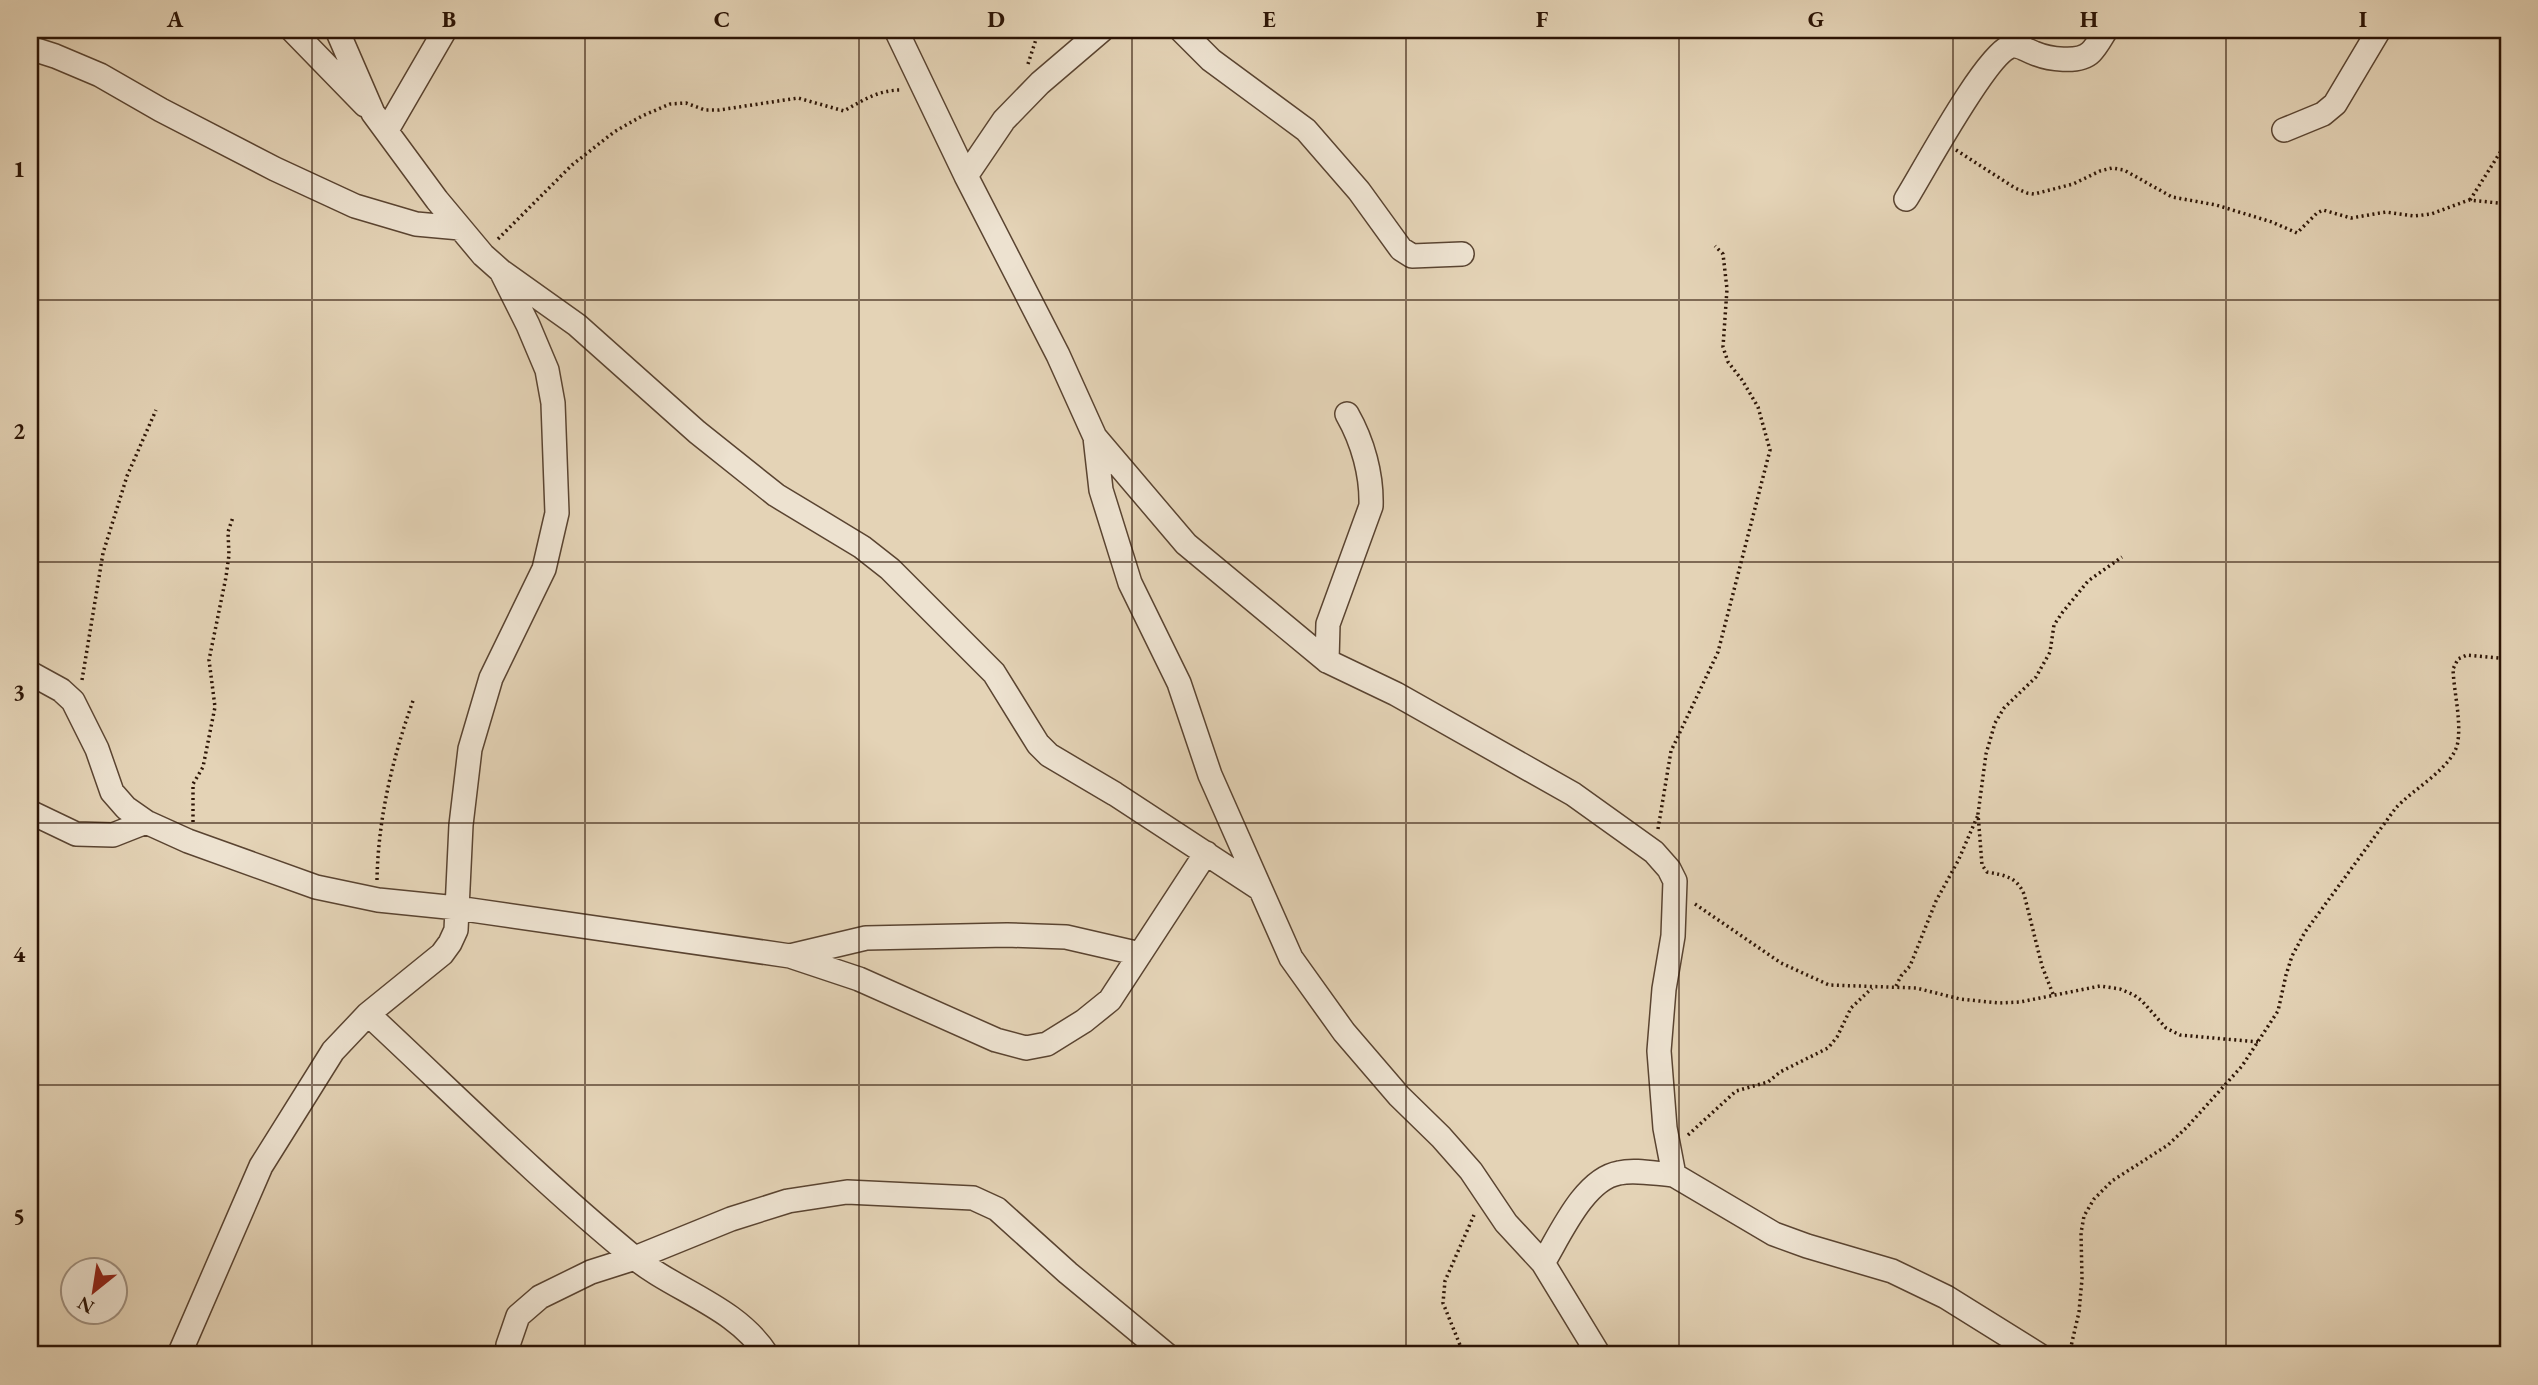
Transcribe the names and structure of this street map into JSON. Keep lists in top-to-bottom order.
{
  "north": "bottom left",
  "grid": {
    "columns": [
      "A",
      "B",
      "C",
      "D",
      "E",
      "F",
      "G",
      "H",
      "I"
    ],
    "rows": [
      "1",
      "2",
      "3",
      "4",
      "5"
    ]
  }
}
